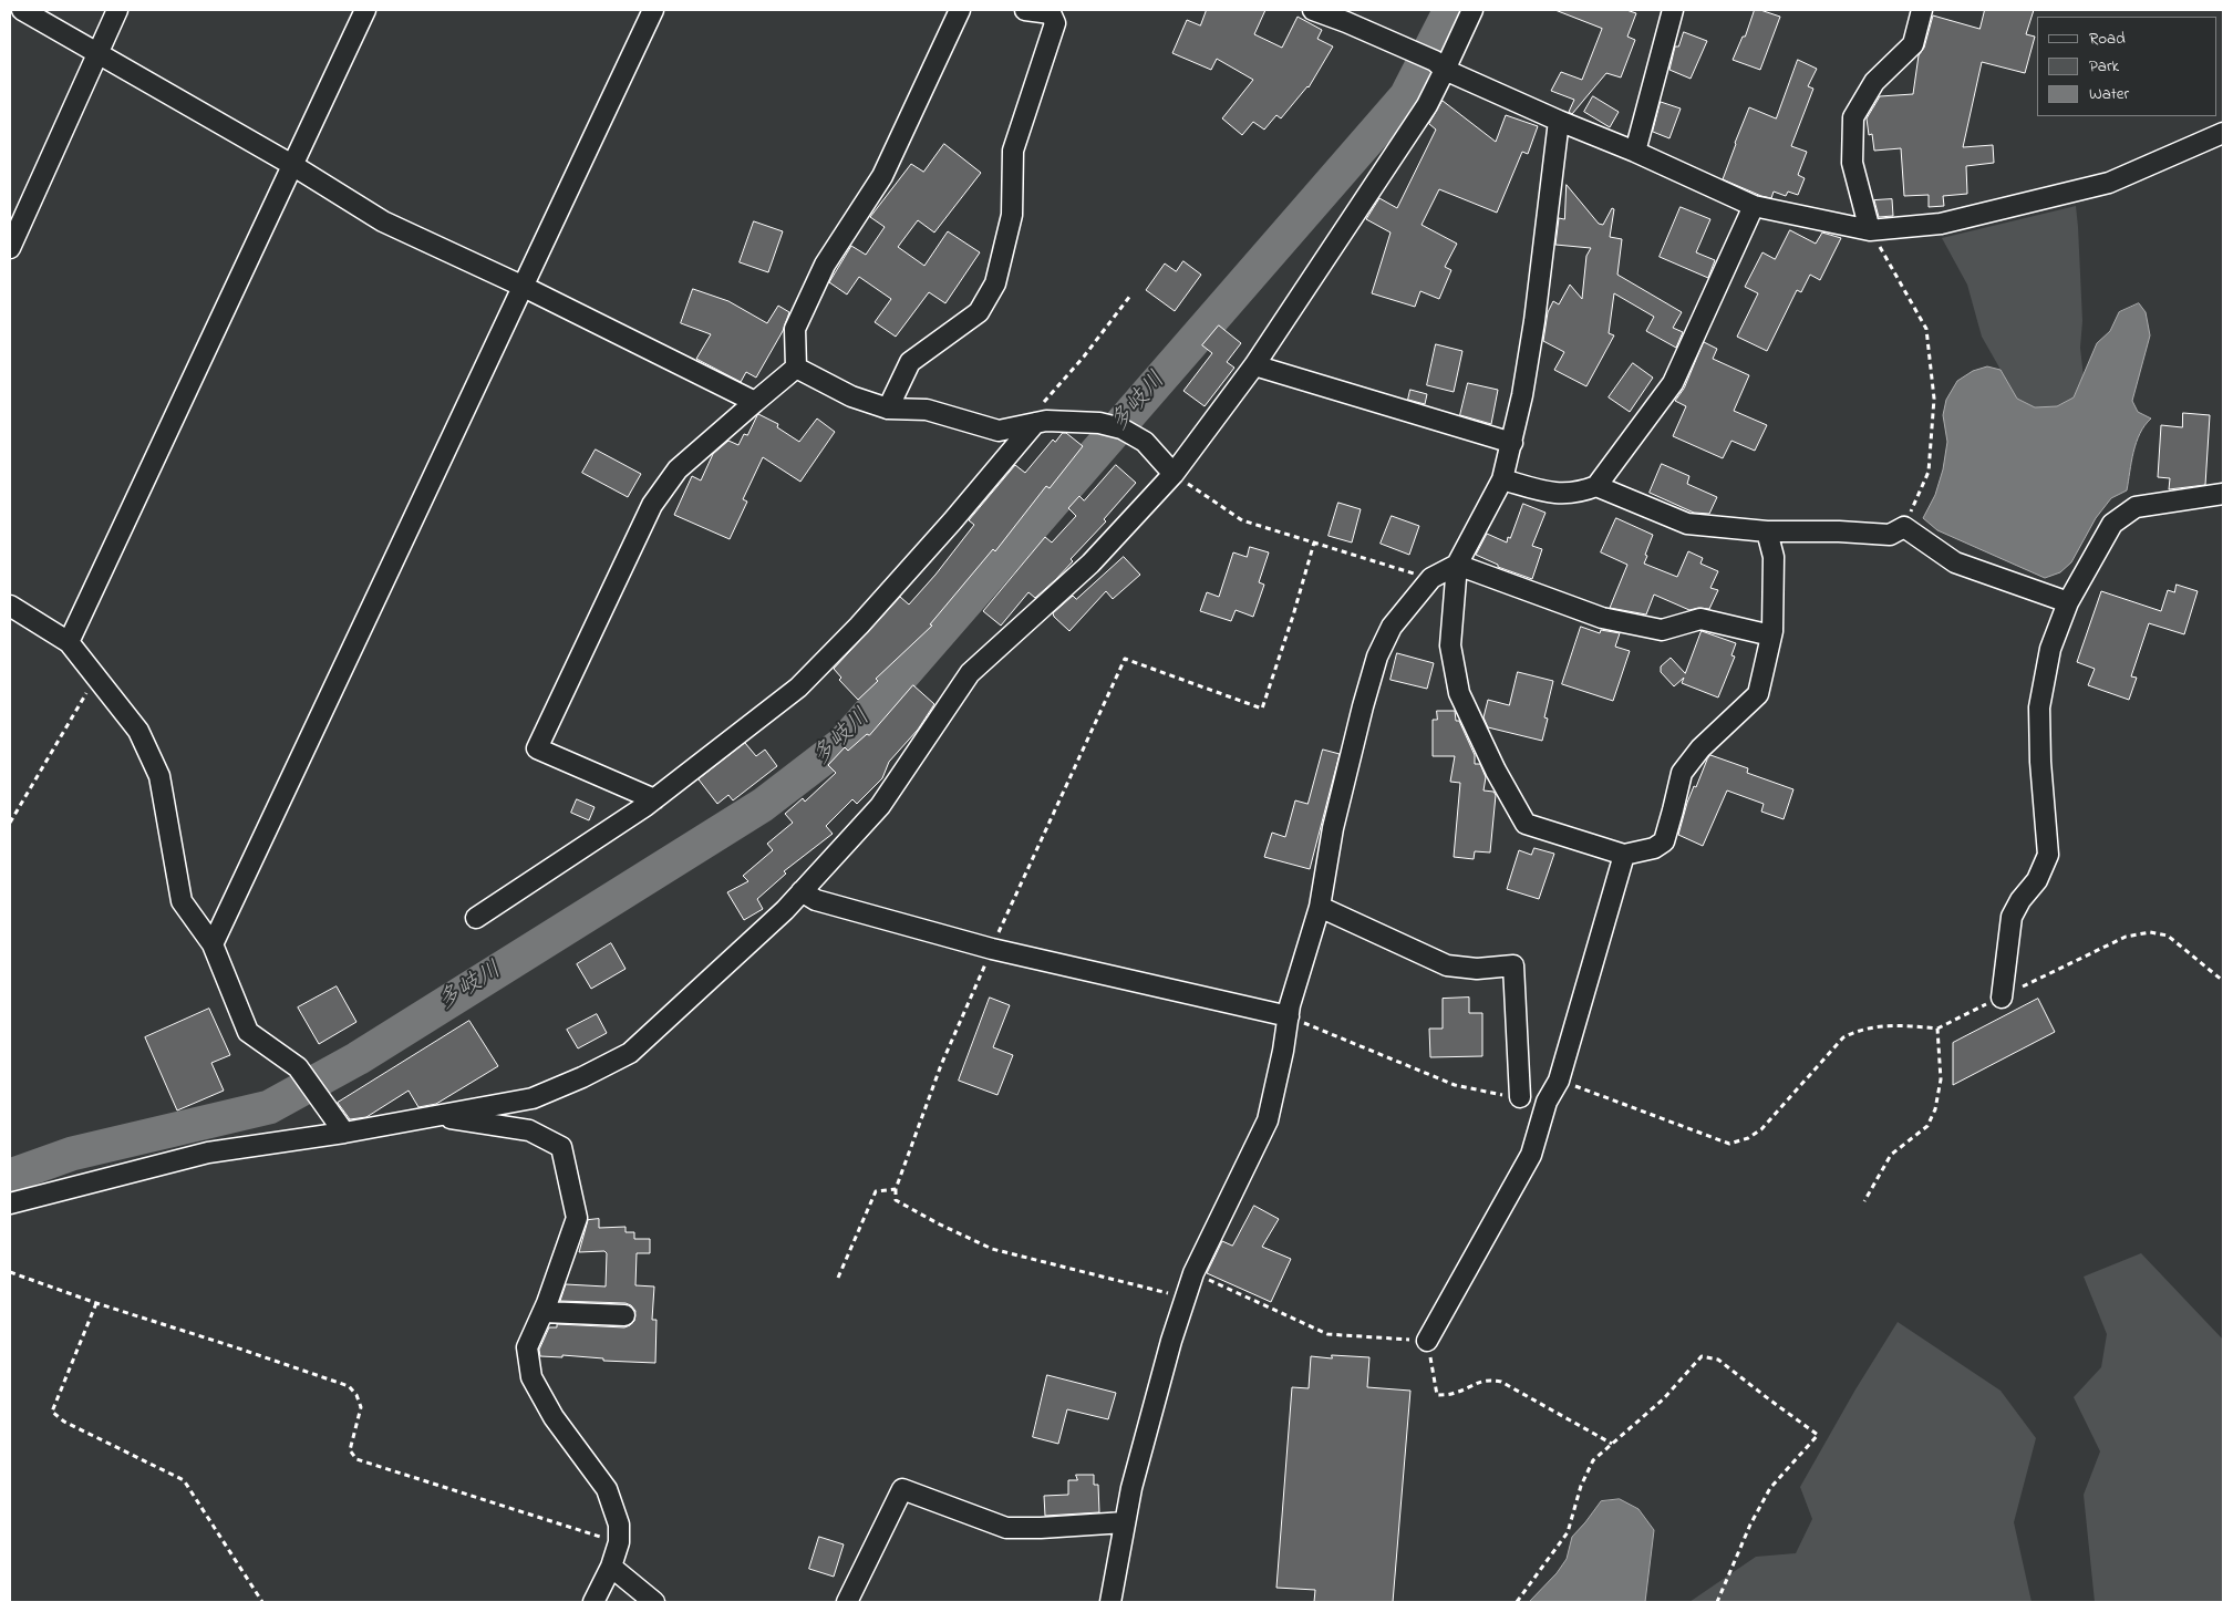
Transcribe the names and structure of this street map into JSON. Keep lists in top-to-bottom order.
{
  "water": ["多岐川"],
  "legend": ["Road", "Park", "Water"]
}
